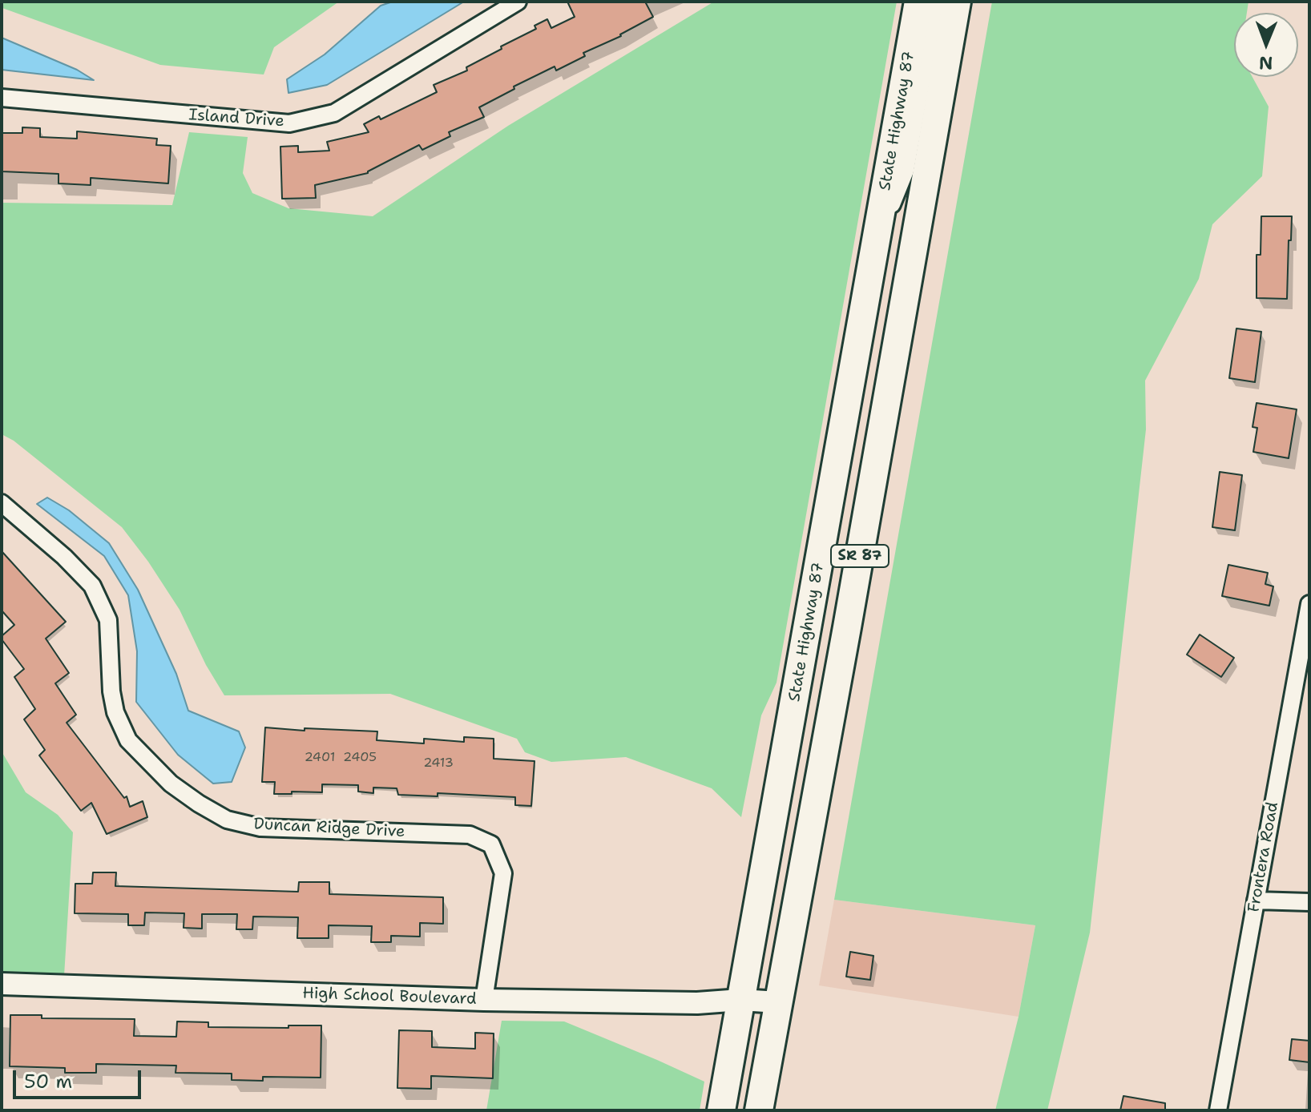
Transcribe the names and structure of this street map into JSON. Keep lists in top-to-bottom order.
{
  "streets": {
    "highway": ["State Highway 87", "SR 87"],
    "street": [
      "Island Drive",
      "Duncan Ridge Drive",
      "Frontera Road",
      "High School Boulevard"
    ]
  },
  "crossings": [
    ["State Highway 87", "High School Boulevard"],
    ["SR 87", "High School Boulevard"],
    ["Duncan Ridge Drive", "High School Boulevard"]
  ],
  "house_numbers": ["2401", "2405", "2413"],
  "scale_bar": "50 m",
  "north": "bottom"
}
